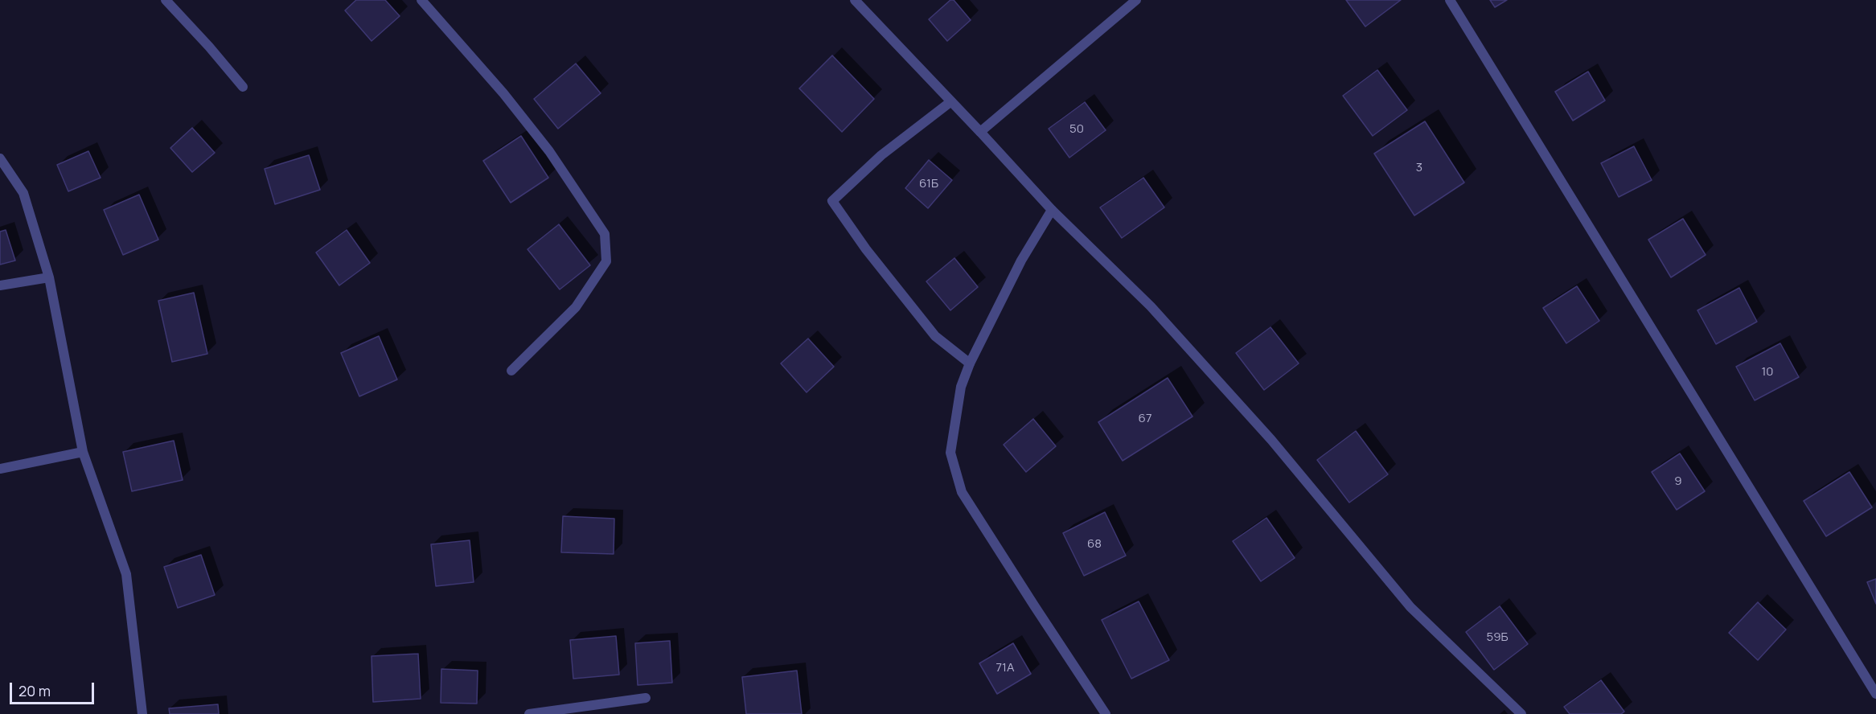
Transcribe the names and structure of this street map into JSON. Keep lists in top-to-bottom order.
{
  "house_numbers": [
    "50",
    "3",
    "61Б",
    "10",
    "67",
    "9",
    "68",
    "59Б",
    "71А"
  ],
  "scale_bar": "20 m"
}
